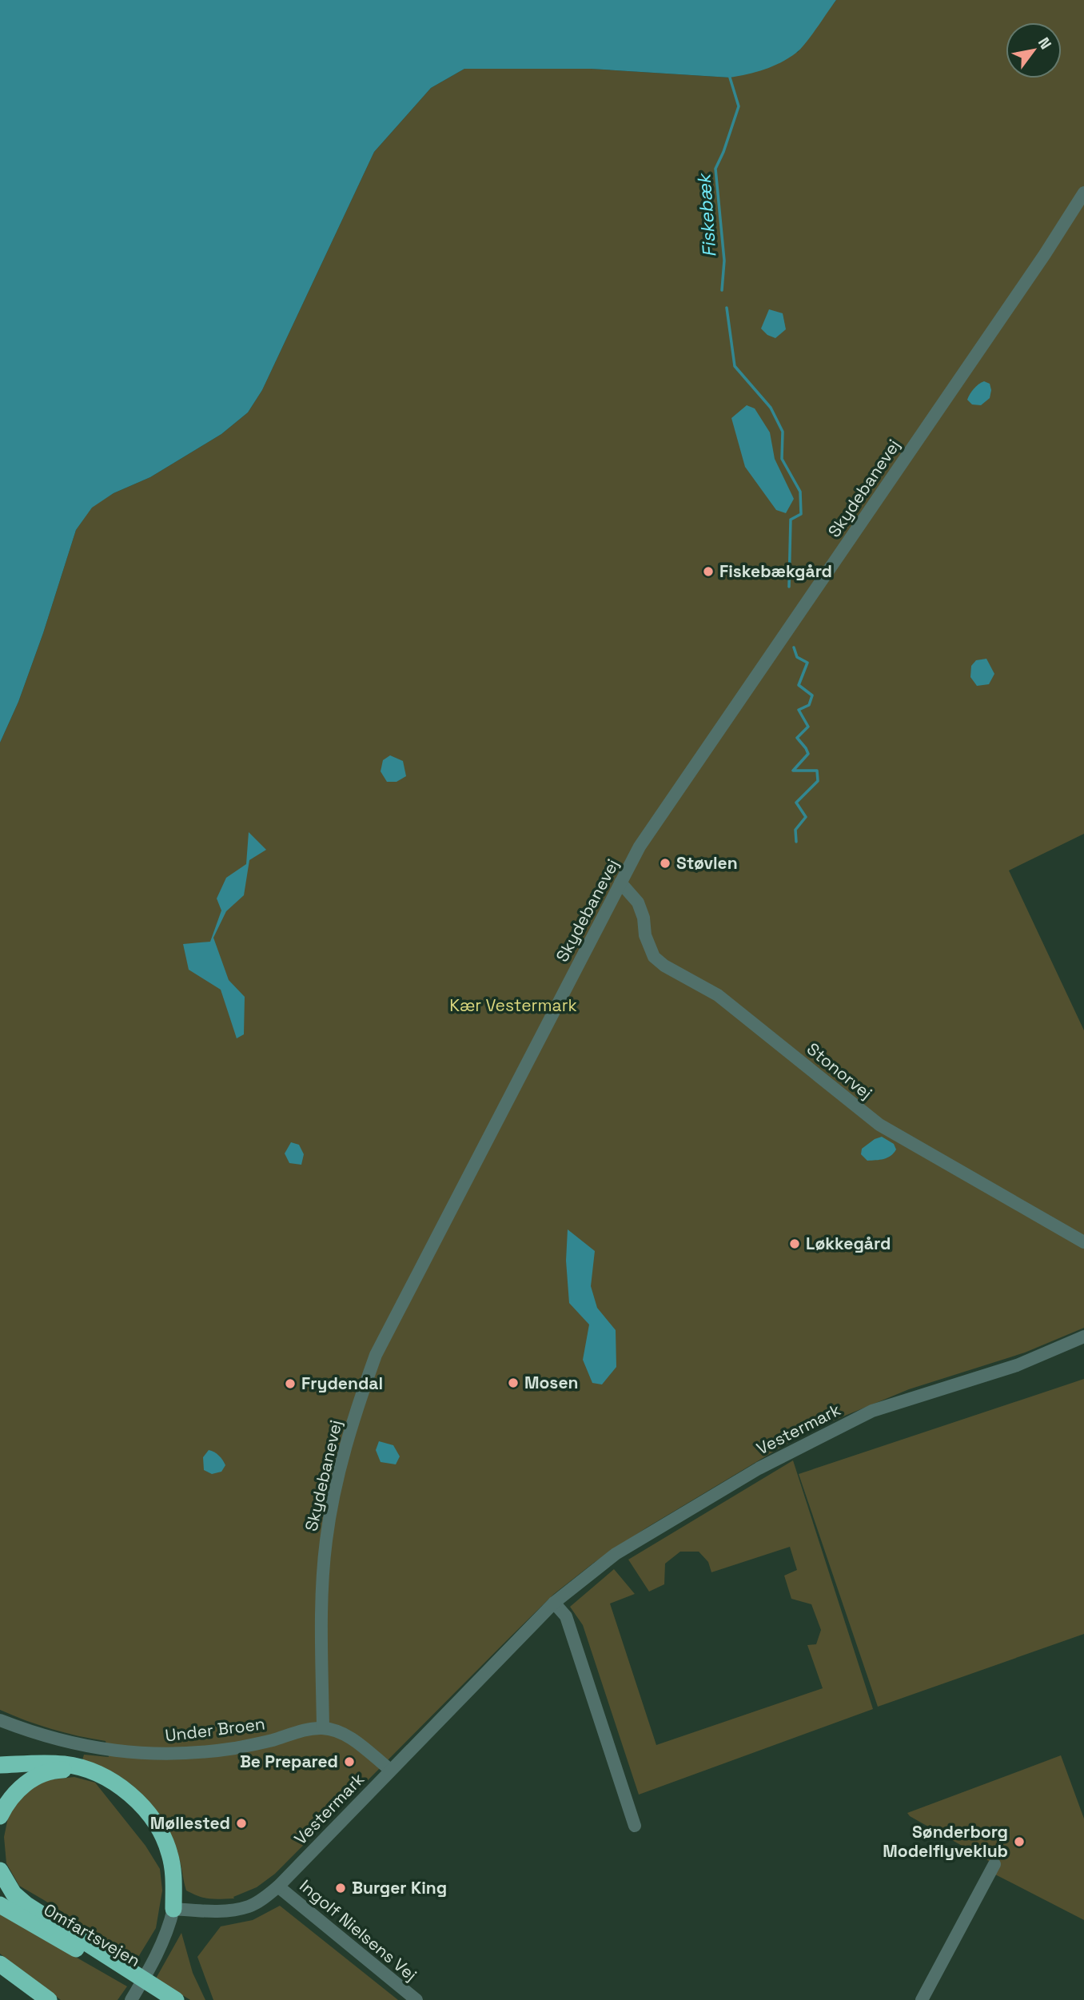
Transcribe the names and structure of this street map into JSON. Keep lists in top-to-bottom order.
{
  "streets": {
    "highway": ["Omfartsvejen"],
    "street": [
      "Skydebanevej",
      "Stonorvej",
      "Vestermark",
      "Under Broen",
      "Ingolf Nielsens Vej"
    ]
  },
  "crossings": [
    ["Skydebanevej", "Stonorvej"],
    ["Skydebanevej", "Under Broen"],
    ["Vestermark", "Under Broen"],
    ["Vestermark", "Ingolf Nielsens Vej"]
  ],
  "water": ["Fiskebæk"],
  "parks": ["Kær Vestermark"],
  "places": [
    "Fiskebækgård",
    "Støvlen",
    "Løkkegård",
    "Mosen",
    "Frydendal",
    "Be Prepared",
    "Møllested",
    "Sønderborg Modelflyveklub",
    "Burger King"
  ],
  "north": "top right"
}
